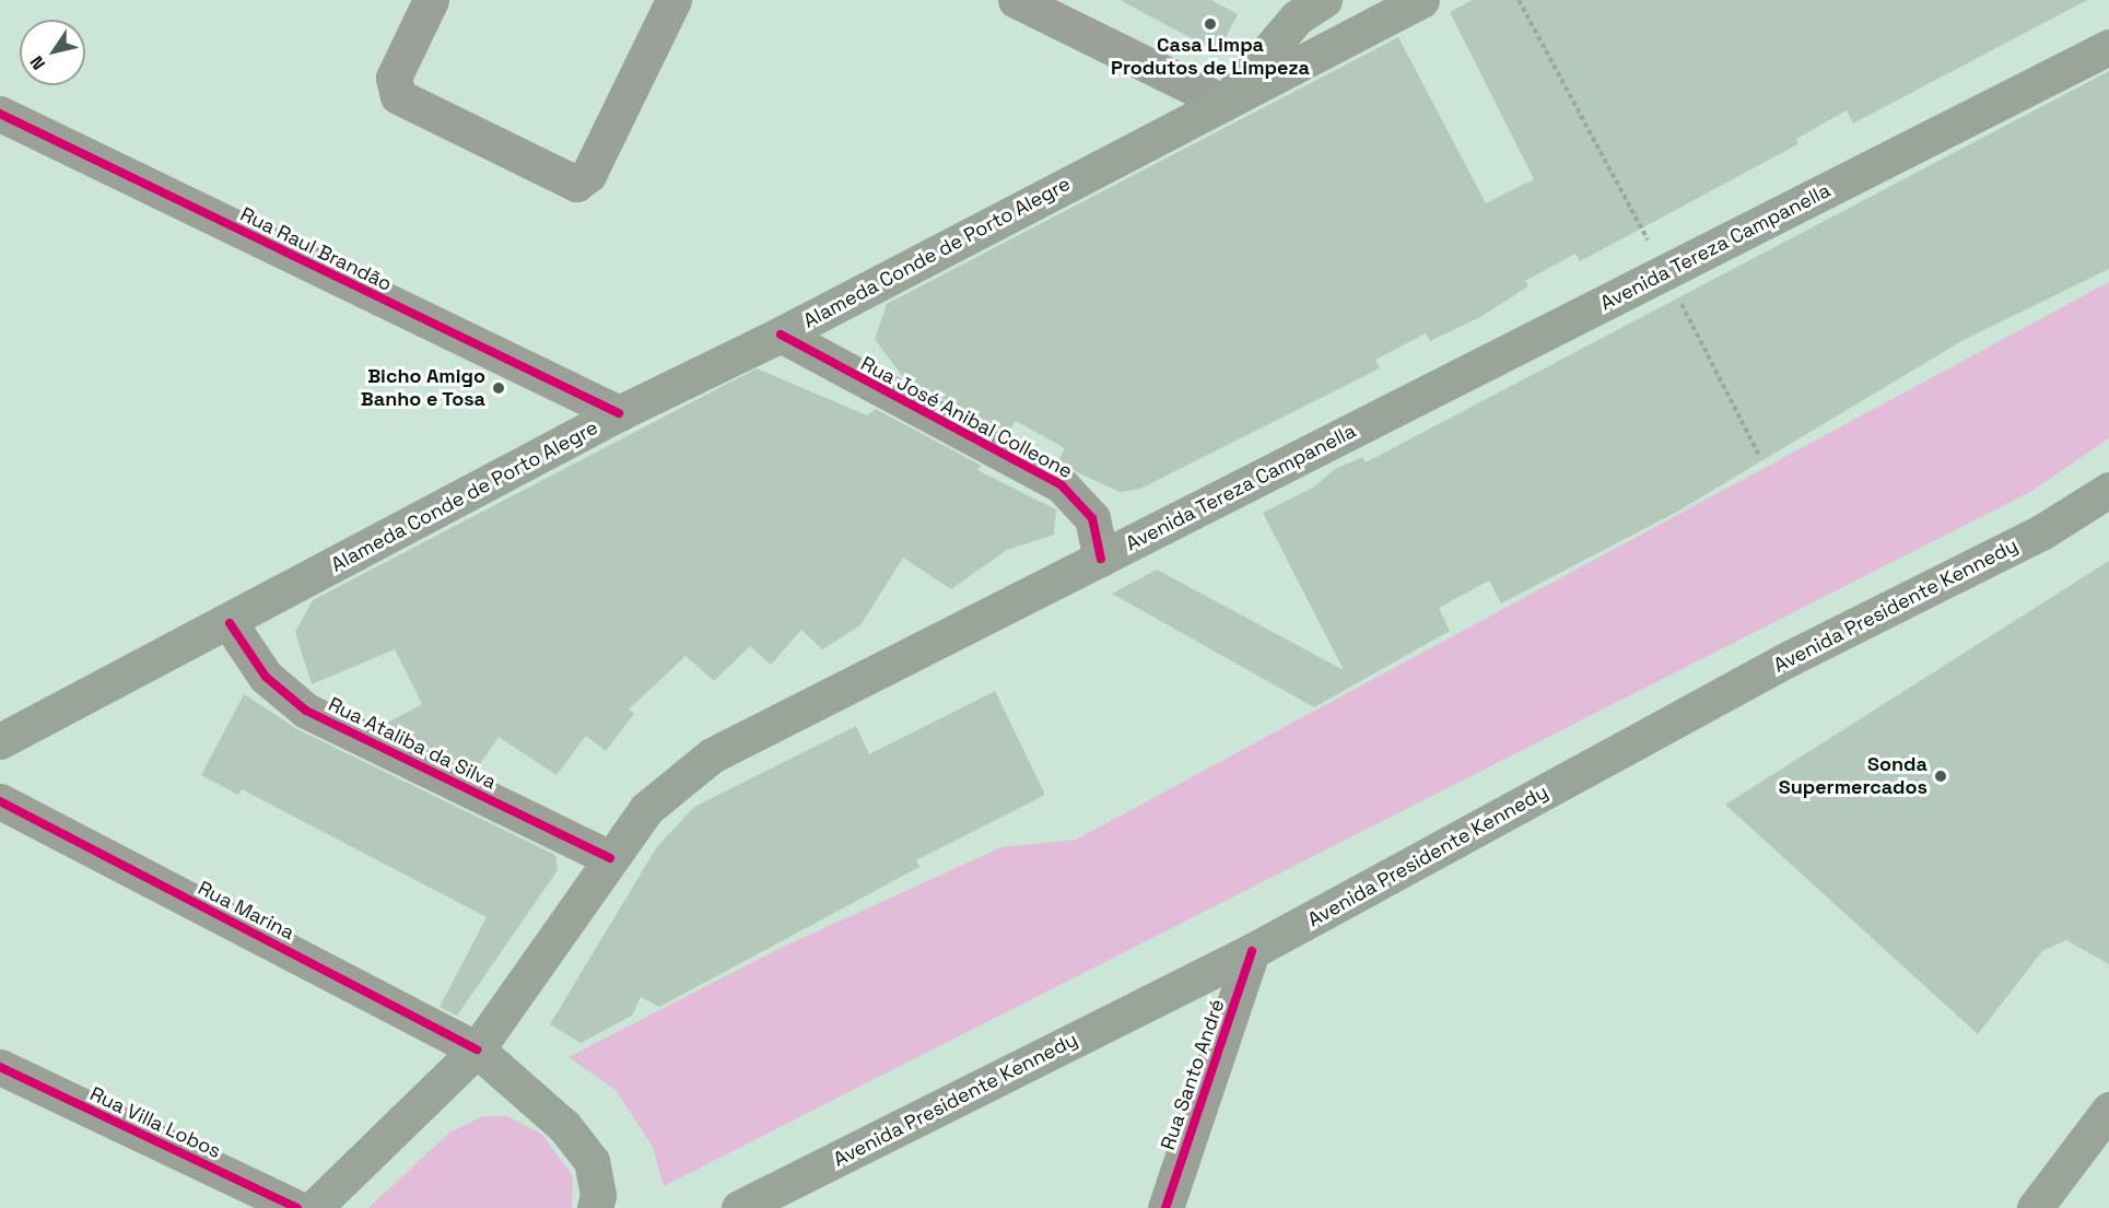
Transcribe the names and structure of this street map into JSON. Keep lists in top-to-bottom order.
{
  "streets": {
    "main road": ["Avenida Tereza Campanella", "Alameda Conde de Porto Alegre", "Avenida Presidente Kennedy"],
    "street": [
      "Rua Raul Brandão",
      "Rua José Anibal Colleone",
      "Rua Ataliba da Silva",
      "Rua Marina",
      "Rua Santo André",
      "Rua Villa Lobos"
    ]
  },
  "crossings": [
    ["Avenida Tereza Campanella", "Rua José Anibal Colleone"],
    ["Avenida Tereza Campanella", "Rua Ataliba da Silva"],
    ["Avenida Tereza Campanella", "Rua Marina"],
    ["Rua Raul Brandão", "Alameda Conde de Porto Alegre"],
    ["Alameda Conde de Porto Alegre", "Rua José Anibal Colleone"],
    ["Alameda Conde de Porto Alegre", "Rua Ataliba da Silva"],
    ["Avenida Presidente Kennedy", "Rua Santo André"]
  ],
  "places": ["Casa Limpa Produtos de Limpeza", "Bicho Amigo Banho e Tosa", "Sonda Supermercados"],
  "north": "bottom left"
}
